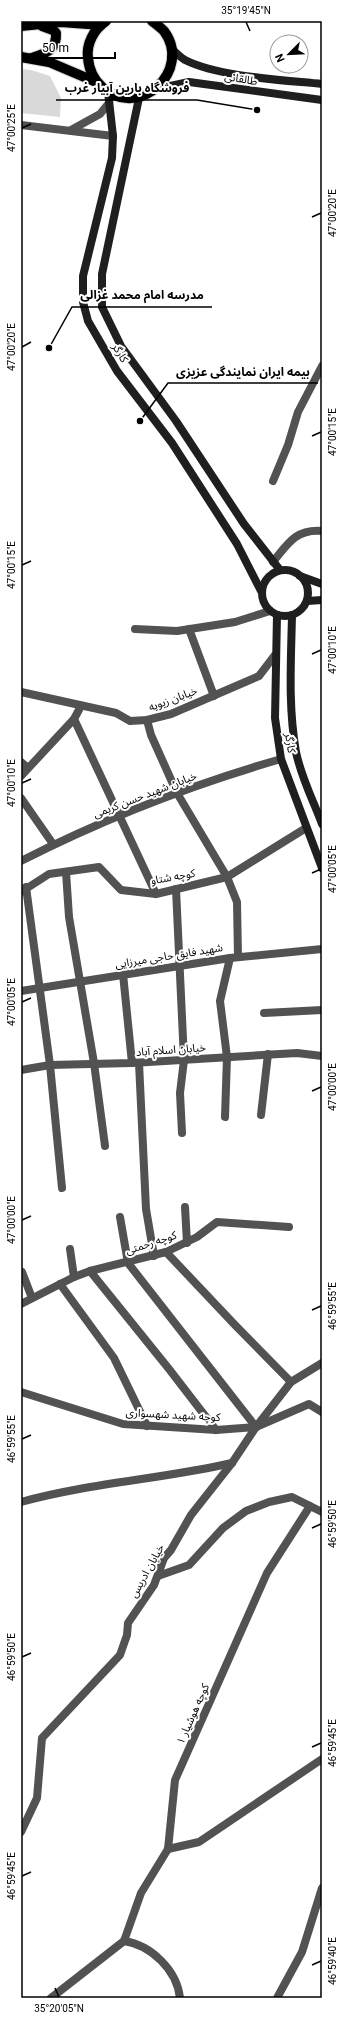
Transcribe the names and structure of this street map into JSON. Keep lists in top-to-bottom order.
{
  "streets": {
    "main road": ["طالقانی", "کارگر"],
    "street": [
      "خیابان زیویه",
      "خیابان شهید حسن کریمی",
      "کوچه شتاو",
      "شهید فایق حاجی میرزایی",
      "خیابان اسلام آباد",
      "کوچه رحمتی",
      "کوچه شهید شهسواری",
      "خیابان ادریس",
      "کوچه هوشیار ۱"
    ]
  },
  "crossings": [
    ["کارگر", "خیابان زیویه"],
    ["کارگر", "خیابان شهید حسن کریمی"],
    ["کارگر", "کوچه شتاو"],
    ["کوچه شهید شهسواری", "خیابان ادریس"]
  ],
  "places": ["فروشگاه بارین آبیار غرب", "مدرسه امام محمد غزالی", "بیمه ایران نمایندگی عزیزی"],
  "scale_bar": "50 m",
  "north": "bottom left",
  "coordinates": [
    "35°19'45\"N",
    "47°00'25\"E",
    "47°00'20\"E",
    "47°00'15\"E",
    "47°00'10\"E",
    "47°00'05\"E",
    "47°00'00\"E",
    "46°59'55\"E",
    "46°59'50\"E",
    "46°59'45\"E",
    "46°59'40\"E",
    "35°20'05\"N"
  ]
}
